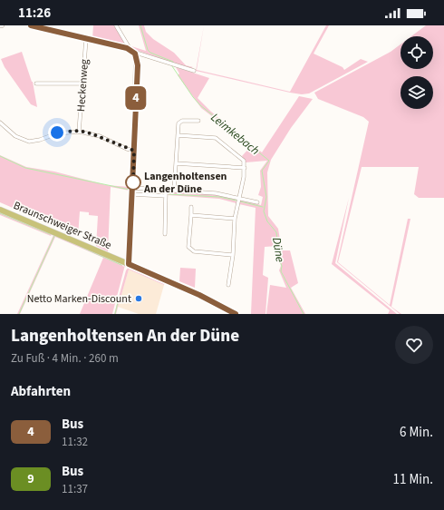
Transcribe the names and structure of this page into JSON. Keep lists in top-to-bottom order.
{
  "streets": {
    "main road": ["Braunschweiger Straße"],
    "street": ["Heckenweg"]
  },
  "water": ["Leimkebach", "Düne"],
  "places": ["Langenholtensen An der Düne", "Netto Marken-Discount"],
  "lines": ["bus line 4"],
  "page": {
    "status": "11:26",
    "on_map": "4",
    "heading": [
      ["Langenholtensen An der Düne", "Zu Fuß · 4 Min. · 260 m"],
      "Abfahrten"
    ],
    "list": [
      {
        "mark": "4",
        "name": "Bus",
        "note": "11:32",
        "value": "6 Min."
      },
      {
        "mark": "9",
        "name": "Bus",
        "note": "11:37",
        "value": "11 Min."
      }
    ]
  }
}
